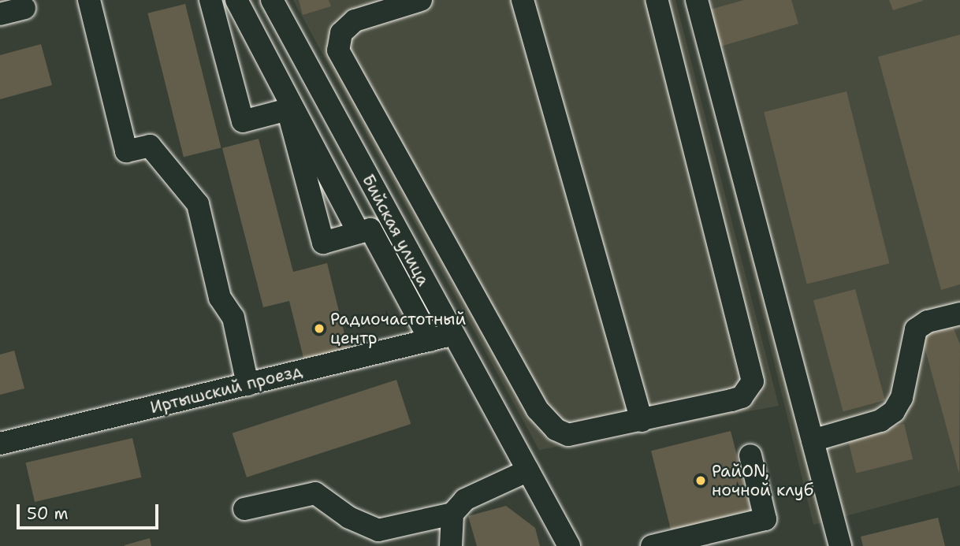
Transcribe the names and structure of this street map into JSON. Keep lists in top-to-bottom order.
{
  "streets": {
    "street": ["Бийская улица", "Иртышский проезд"]
  },
  "crossings": [
    ["Бийская улица", "Иртышский проезд"]
  ],
  "places": ["Радиочастотный центр", "РайON, ночной клуб"],
  "scale_bar": "50 m"
}
